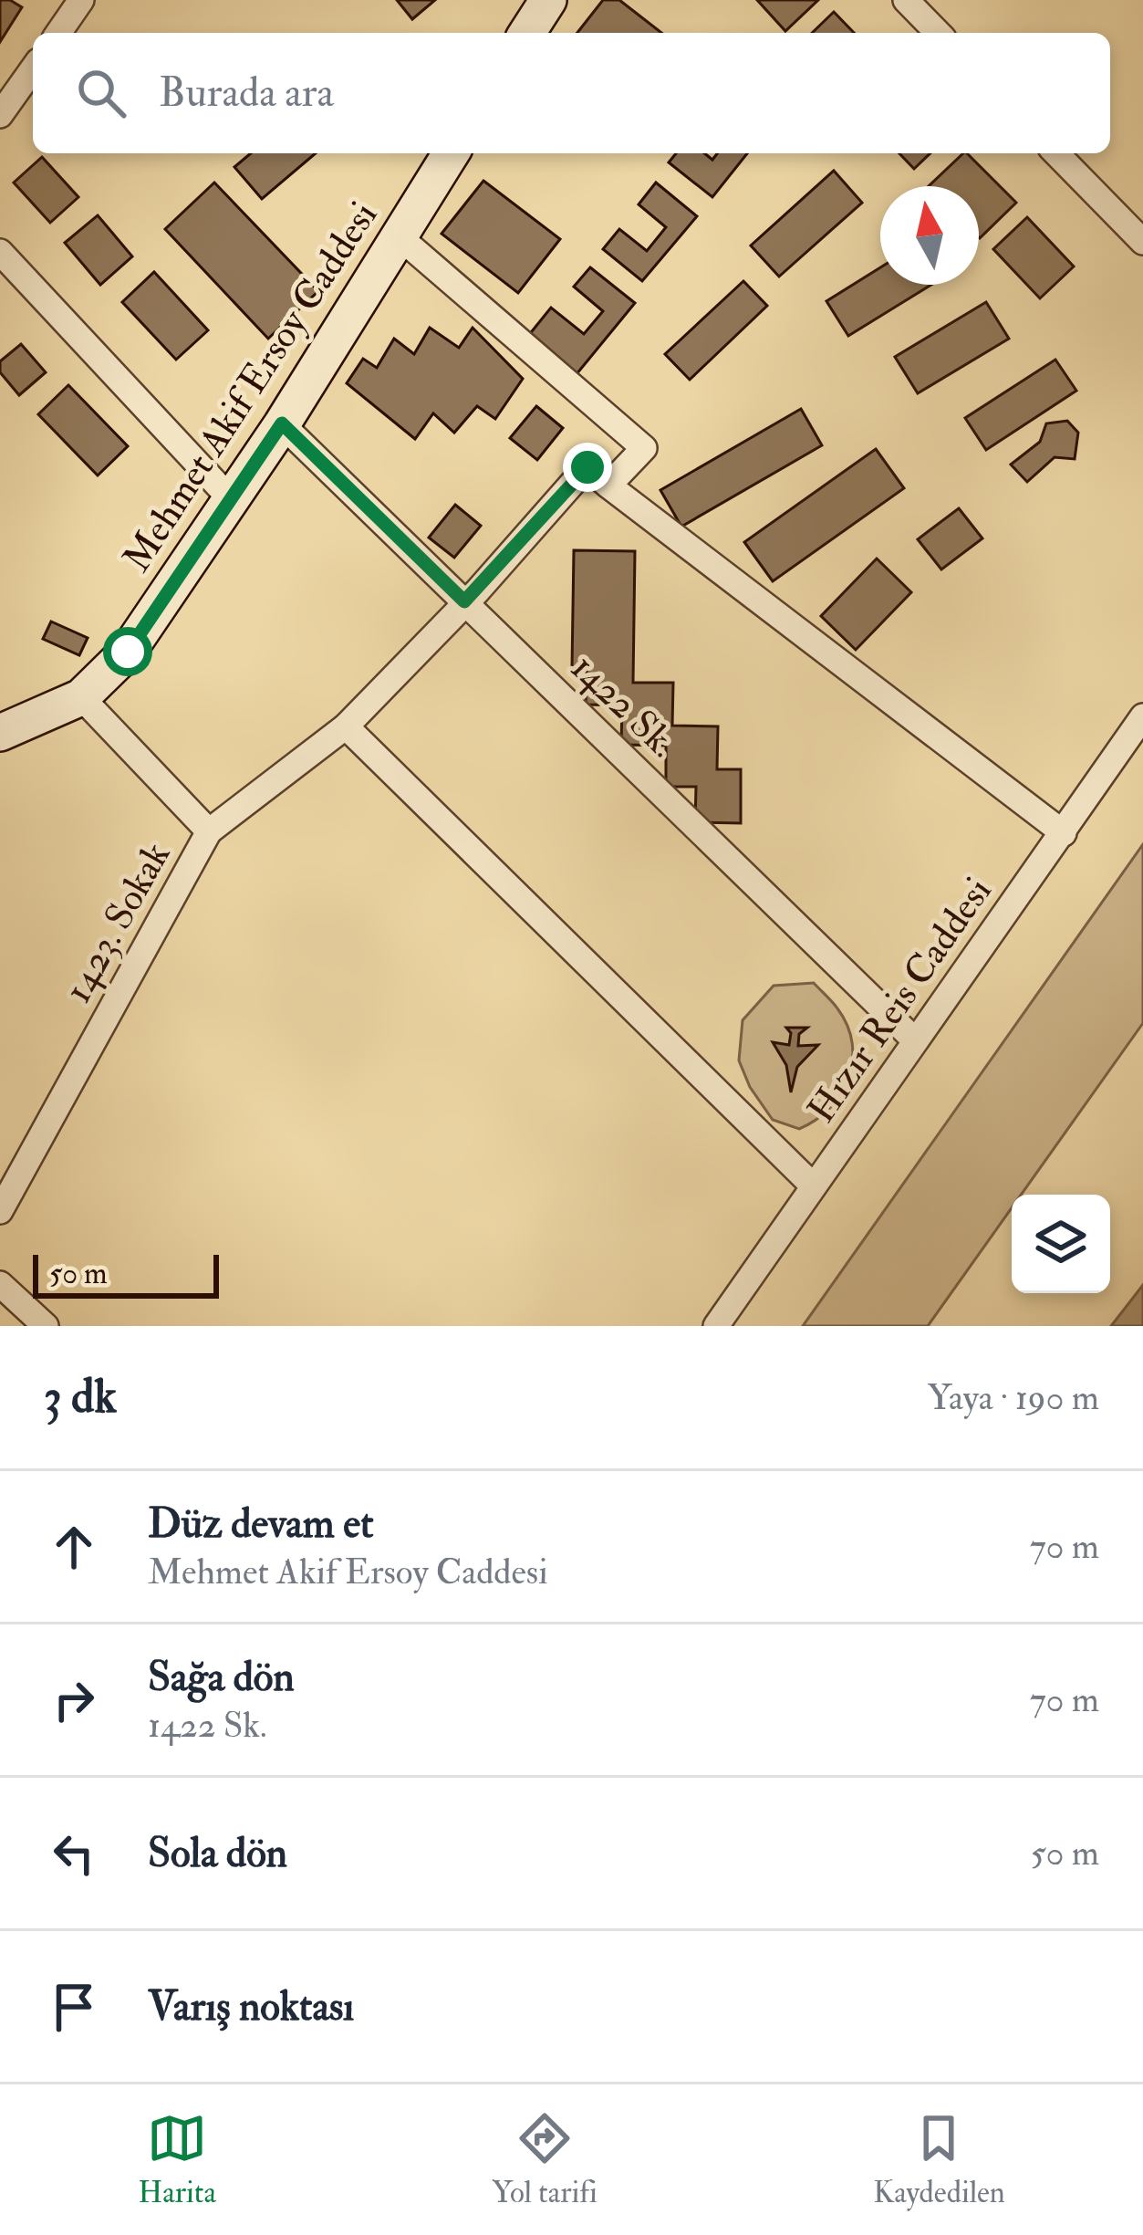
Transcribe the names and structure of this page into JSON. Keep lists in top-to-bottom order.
{
  "streets": {
    "main road": ["Mehmet Akif Ersoy Caddesi"],
    "street": ["1422 Sk.", "1423. Sokak", "Hızır Reis Caddesi"]
  },
  "crossings": [
    ["Mehmet Akif Ersoy Caddesi", "1422 Sk."],
    ["Mehmet Akif Ersoy Caddesi", "1423. Sokak"],
    ["1422 Sk.", "Hızır Reis Caddesi"]
  ],
  "scale_bar": "50 m",
  "north": "top",
  "page": {
    "search": "Burada ara",
    "scale": "50 m",
    "heading": ["3 dk", "Yaya · 190 m"],
    "list": [
      ["Düz devam et", "Mehmet Akif Ersoy Caddesi", "70 m"],
      ["Sağa dön", "1422 Sk.", "70 m"],
      ["Sola dön", "50 m"],
      "Varış noktası"
    ],
    "nav": ["Harita", "Yol tarifi", "Kaydedilen"]
  }
}
